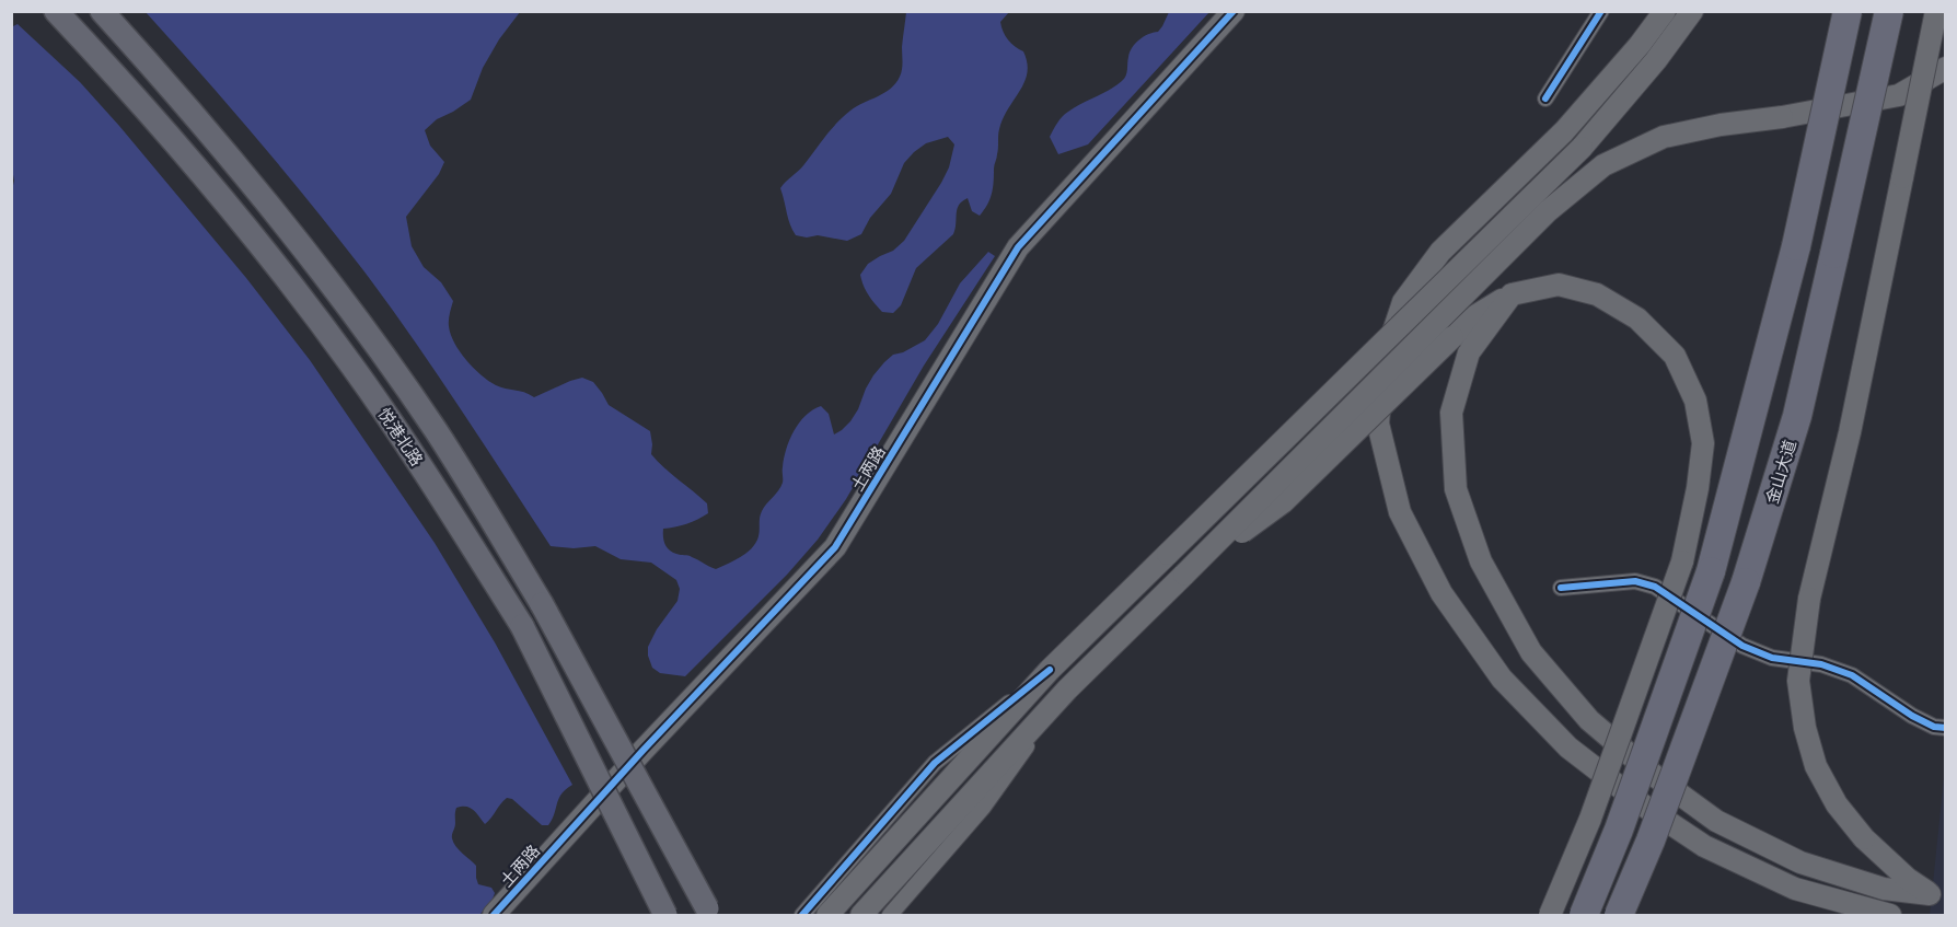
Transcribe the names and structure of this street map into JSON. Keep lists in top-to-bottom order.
{
  "streets": {
    "highway": ["金山大道"],
    "main road": ["悦港北路", "土两路"]
  }
}
